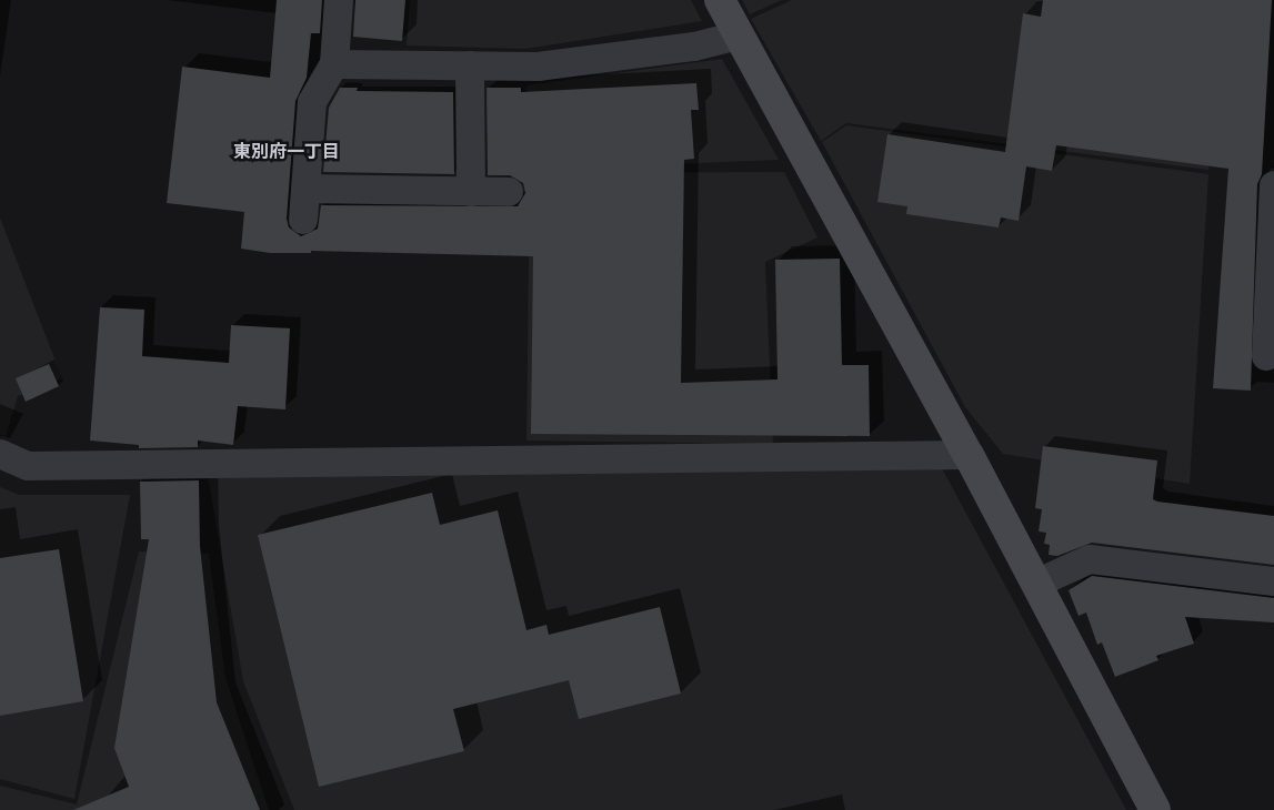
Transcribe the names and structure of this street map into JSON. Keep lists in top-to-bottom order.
{
  "districts": ["東別府一丁目"]
}
